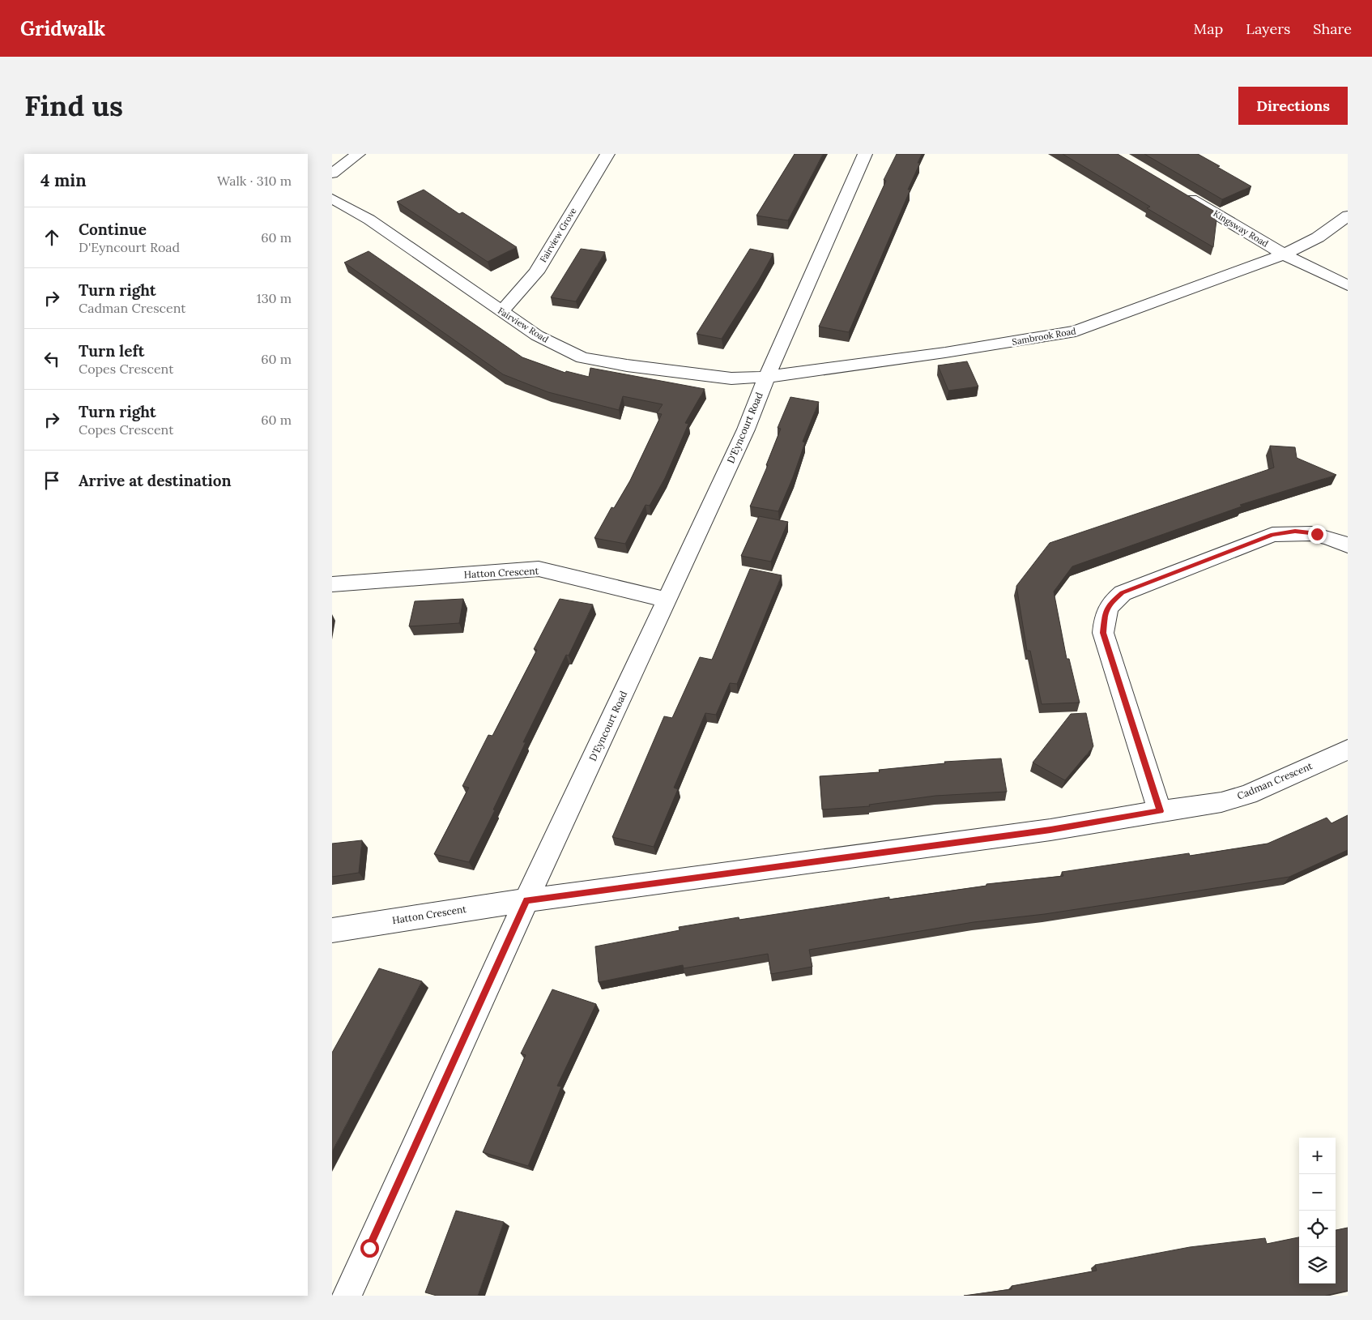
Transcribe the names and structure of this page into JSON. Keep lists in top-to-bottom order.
{
  "streets": {
    "street": [
      "Kingsway Road",
      "Fairview Grove",
      "Fairview Road",
      "Sambrook Road",
      "D'Eyncourt Road",
      "Hatton Crescent",
      "Cadman Crescent"
    ]
  },
  "crossings": [
    ["Kingsway Road", "Sambrook Road"],
    ["Fairview Grove", "Fairview Road"],
    ["Fairview Road", "Sambrook Road"],
    ["Fairview Road", "D'Eyncourt Road"],
    ["Sambrook Road", "D'Eyncourt Road"],
    ["D'Eyncourt Road", "Hatton Crescent"],
    ["D'Eyncourt Road", "Cadman Crescent"],
    ["Hatton Crescent", "Cadman Crescent"]
  ],
  "page": {
    "header": "Gridwalk",
    "nav": ["Map", "Layers", "Share"],
    "buttons": "Directions",
    "title": "Find us",
    "heading": ["4 min", "Walk · 310 m"],
    "list": [
      ["Continue", "D'Eyncourt Road", "60 m"],
      ["Turn right", "Cadman Crescent", "130 m"],
      ["Turn left", "Copes Crescent", "60 m"],
      ["Turn right", "Copes Crescent", "60 m"],
      "Arrive at destination"
    ],
    "map_buttons": ["+", "−"]
  }
}
